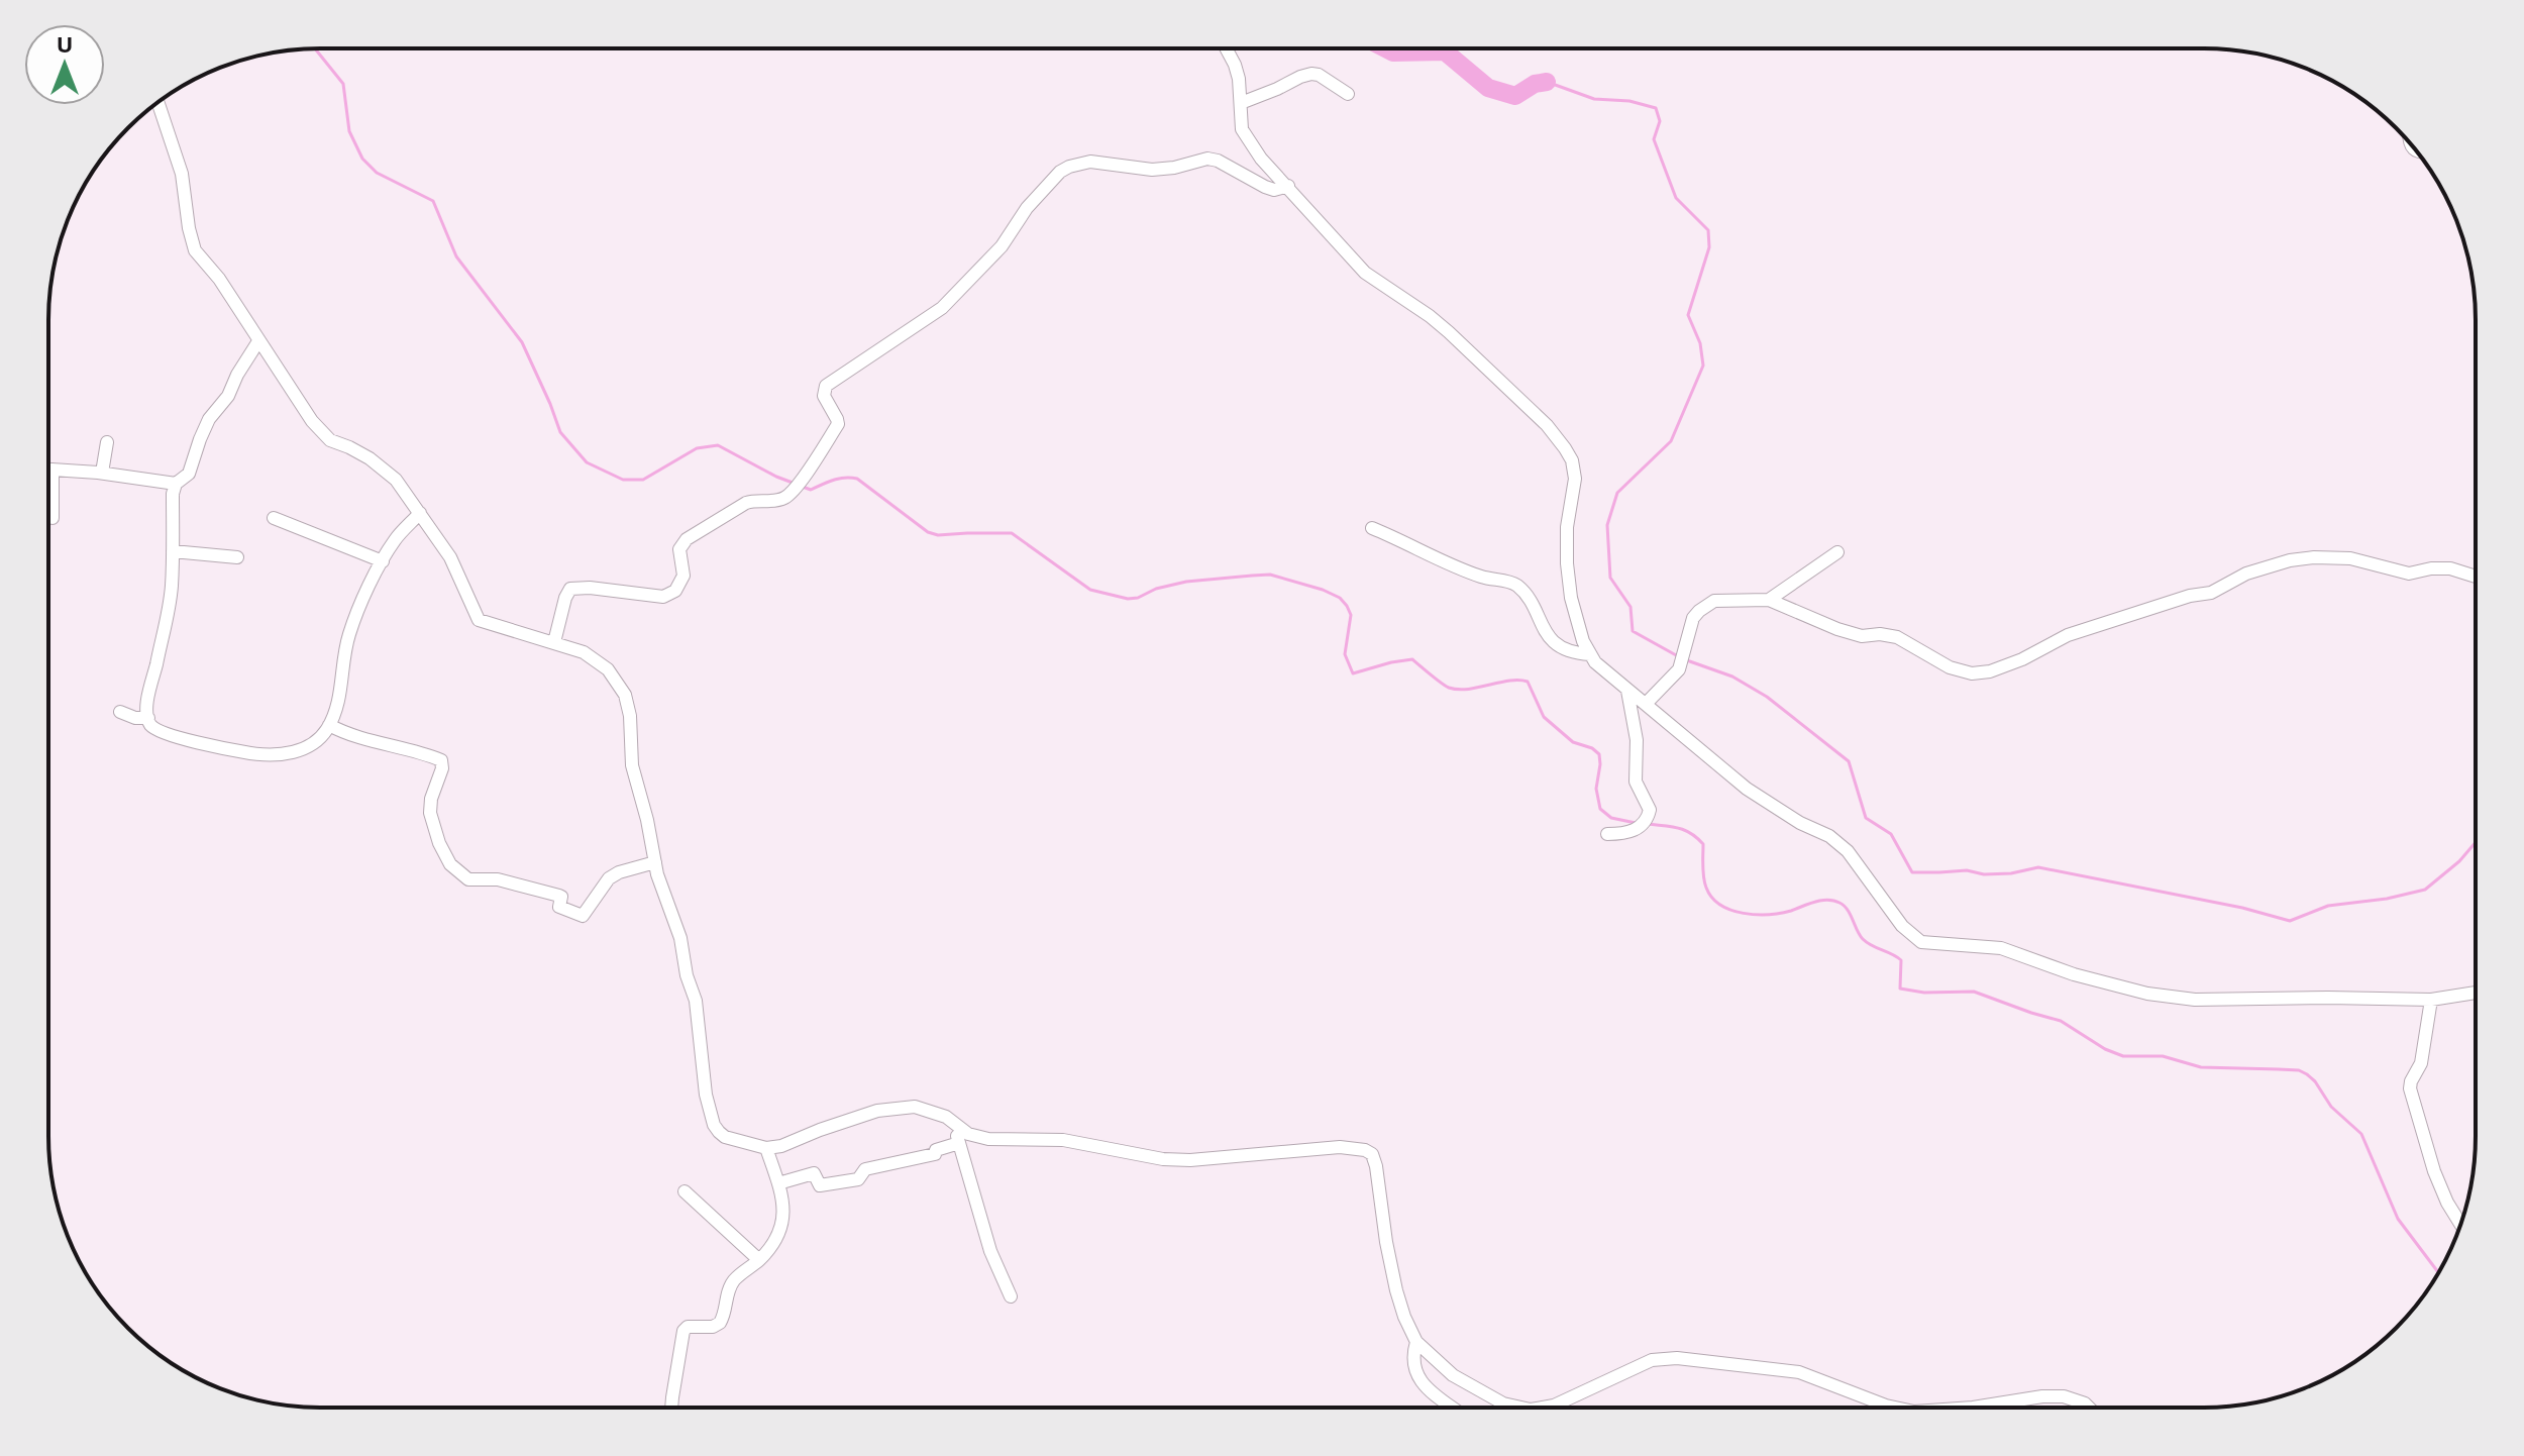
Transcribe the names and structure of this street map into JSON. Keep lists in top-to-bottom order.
{
  "north": "top"
}
